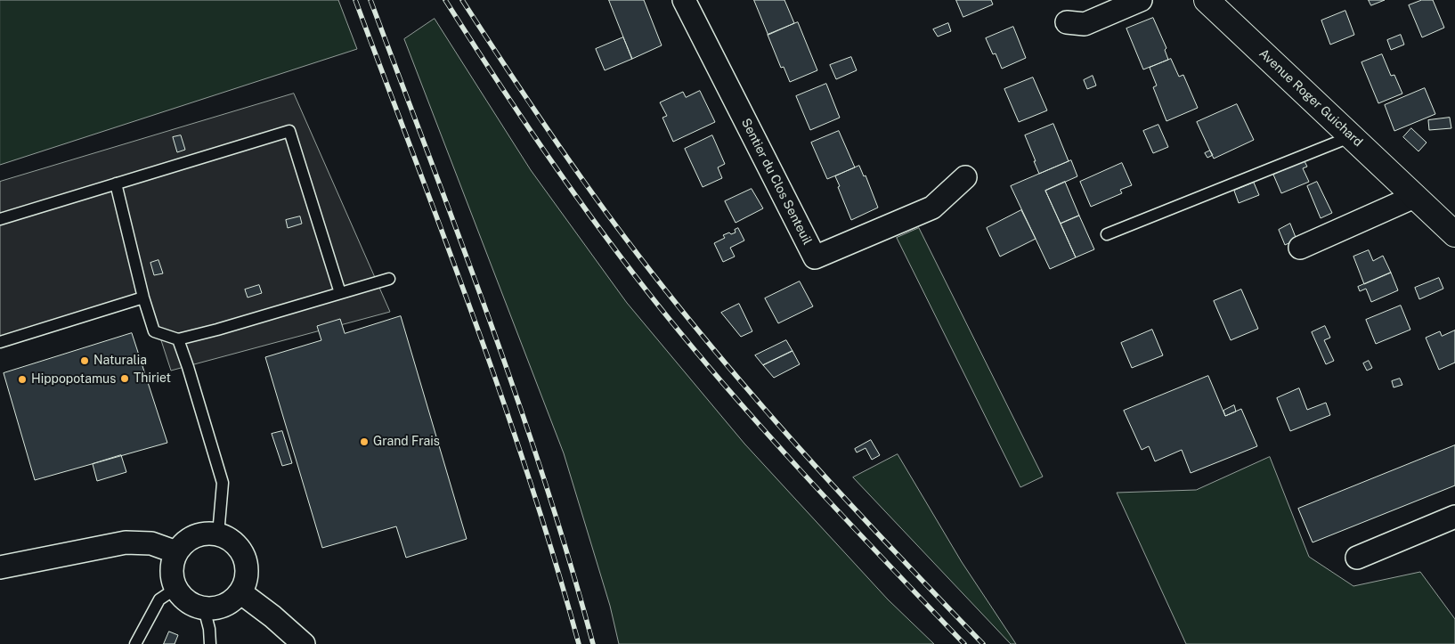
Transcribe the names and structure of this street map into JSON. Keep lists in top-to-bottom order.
{
  "streets": {
    "main road": ["Avenue Roger Guichard"],
    "street": ["Sentier du Clos Senteuil"]
  },
  "places": [
    "Naturalia",
    "Thiriet",
    "Hippopotamus",
    "Grand Frais"
  ]
}
